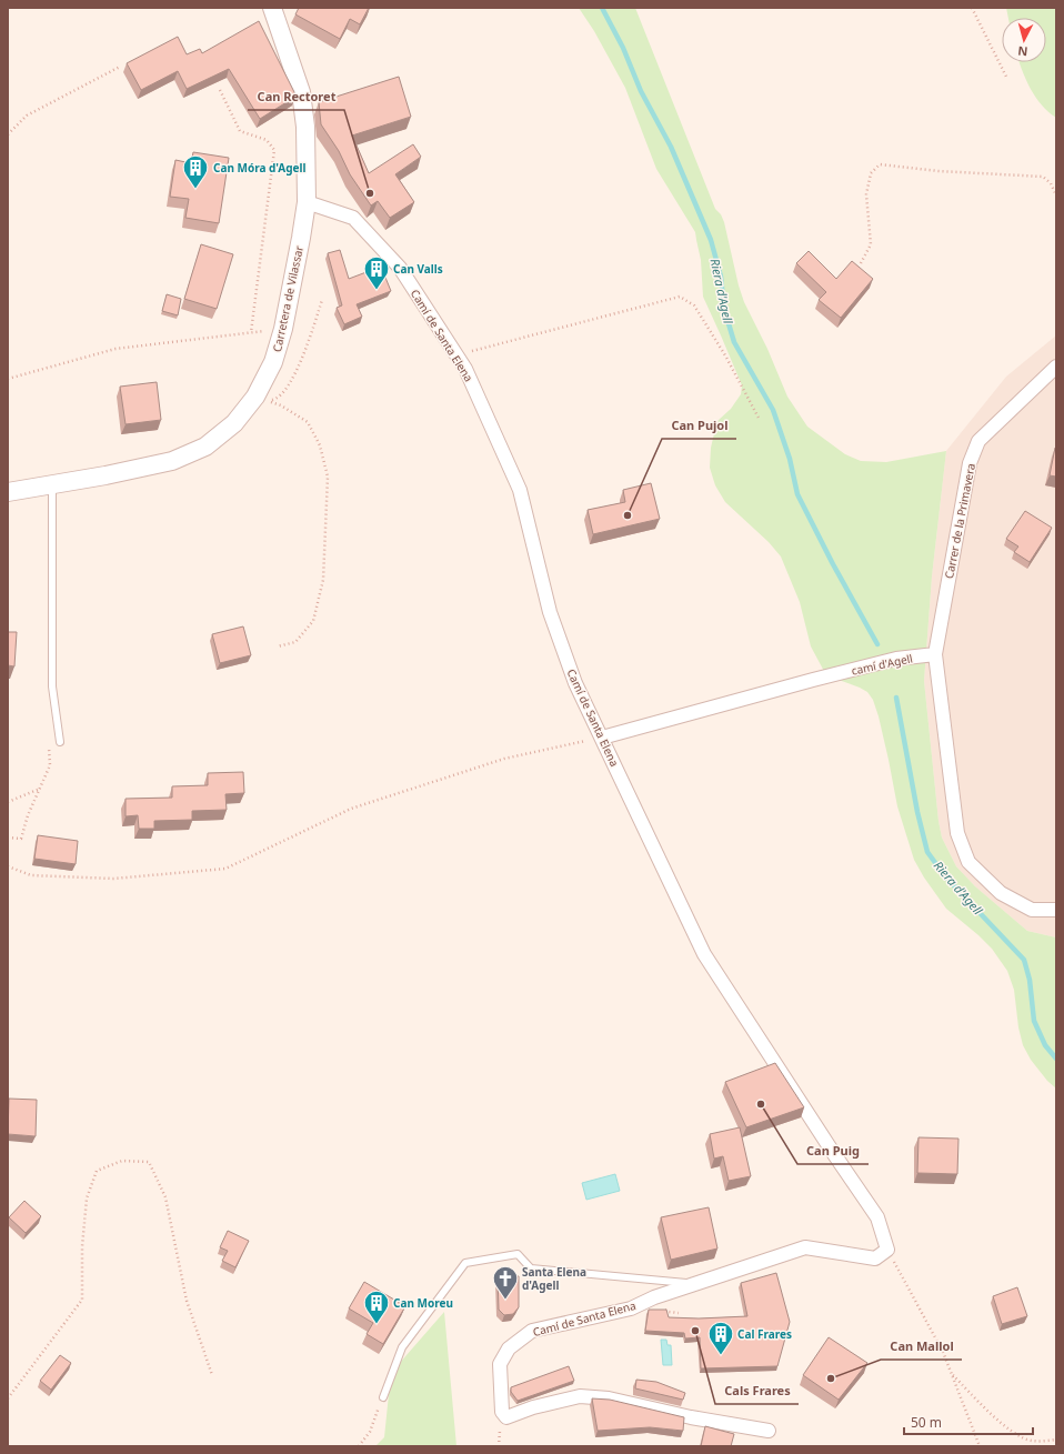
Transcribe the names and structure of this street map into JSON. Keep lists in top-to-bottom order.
{
  "streets": {
    "street": [
      "Carretera de Vilassar",
      "Camí de Santa Elena",
      "Carrer de la Primavera",
      "camí d'Agell"
    ]
  },
  "crossings": [
    ["Carretera de Vilassar", "Camí de Santa Elena"],
    ["Camí de Santa Elena", "camí d'Agell"],
    ["Carrer de la Primavera", "camí d'Agell"]
  ],
  "water": ["Riera d'Agell"],
  "places": {
    "building": [
      "Can Móra d'Agell",
      "Can Valls",
      "Can Moreu",
      "Cal Frares"
    ],
    "other": [
      "Can Rectoret",
      "Can Pujol",
      "Can Puig",
      "Cals Frares",
      "Can Mallol"
    ],
    "church": ["Santa Elena d'Agell"]
  },
  "scale_bar": "50 m",
  "north": "bottom"
}
